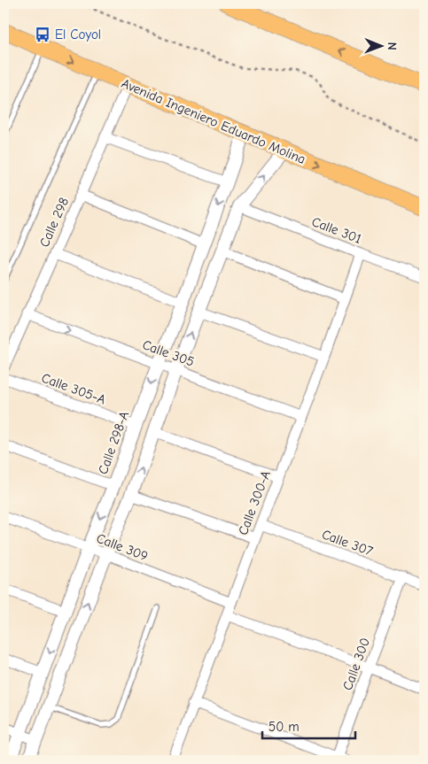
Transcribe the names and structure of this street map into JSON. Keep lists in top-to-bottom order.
{
  "streets": {
    "main road": ["Avenida Ingeniero Eduardo Molina"],
    "street": [
      "Calle 298",
      "Calle 301",
      "Calle 305",
      "Calle 305-A",
      "Calle 298-A",
      "Calle 300-A",
      "Calle 307",
      "Calle 309",
      "Calle 300"
    ]
  },
  "crossings": [
    ["Avenida Ingeniero Eduardo Molina", "Calle 298"],
    ["Avenida Ingeniero Eduardo Molina", "Calle 298-A"],
    ["Calle 298", "Calle 305"],
    ["Calle 301", "Calle 300-A"],
    ["Calle 305", "Calle 298-A"],
    ["Calle 305", "Calle 300-A"],
    ["Calle 305-A", "Calle 298-A"],
    ["Calle 298-A", "Calle 309"],
    ["Calle 300-A", "Calle 307"],
    ["Calle 300-A", "Calle 309"],
    ["Calle 307", "Calle 300"]
  ],
  "places": {
    "bus stop": ["El Coyol"]
  },
  "scale_bar": "50 m",
  "north": "right"
}
